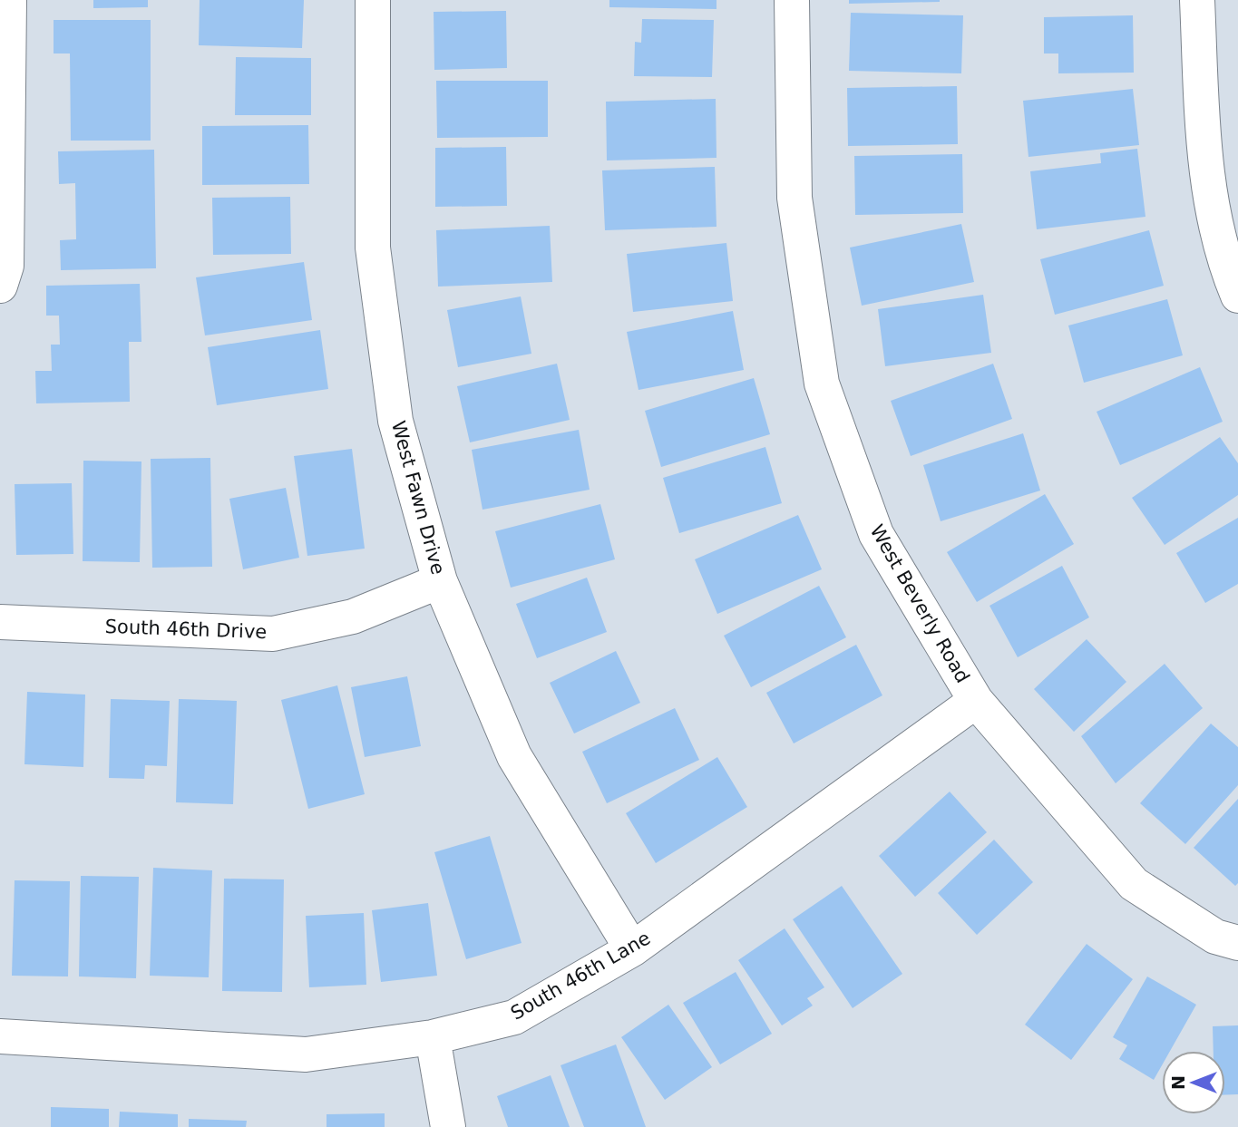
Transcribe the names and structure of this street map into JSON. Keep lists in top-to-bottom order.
{
  "streets": {
    "street": [
      "West Fawn Drive",
      "West Beverly Road",
      "South 46th Drive",
      "South 46th Lane"
    ]
  },
  "crossings": [
    ["West Fawn Drive", "South 46th Drive"],
    ["West Fawn Drive", "South 46th Lane"],
    ["West Beverly Road", "South 46th Lane"]
  ],
  "north": "left"
}
